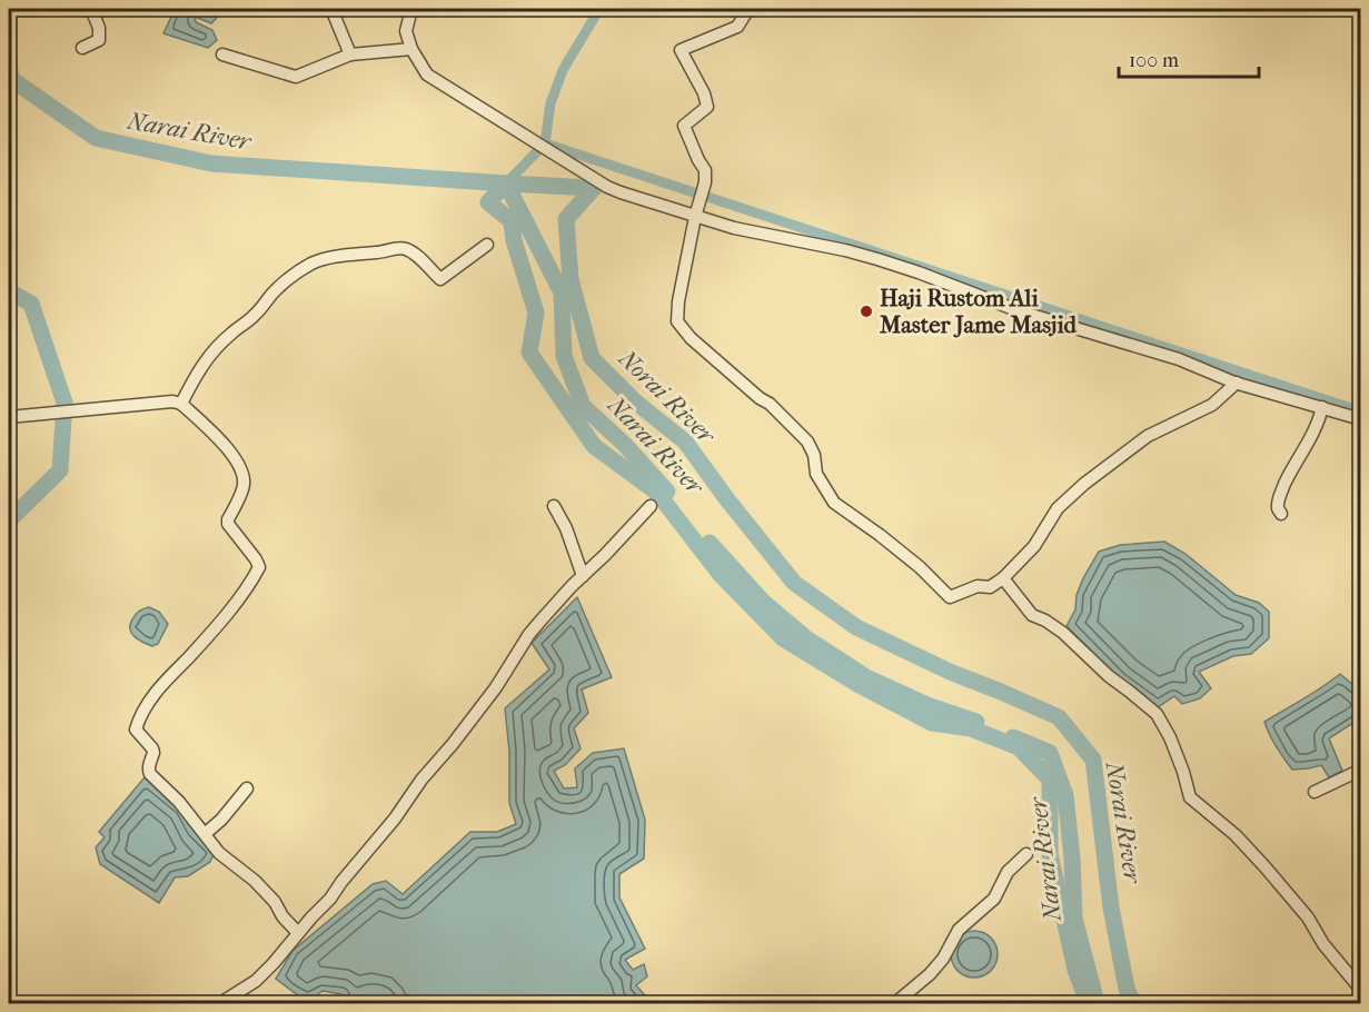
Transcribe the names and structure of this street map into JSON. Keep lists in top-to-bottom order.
{
  "water": ["Narai River", "Norai River"],
  "places": ["Haji Rustom Ali Master Jame Masjid"],
  "scale_bar": "100 m"
}
